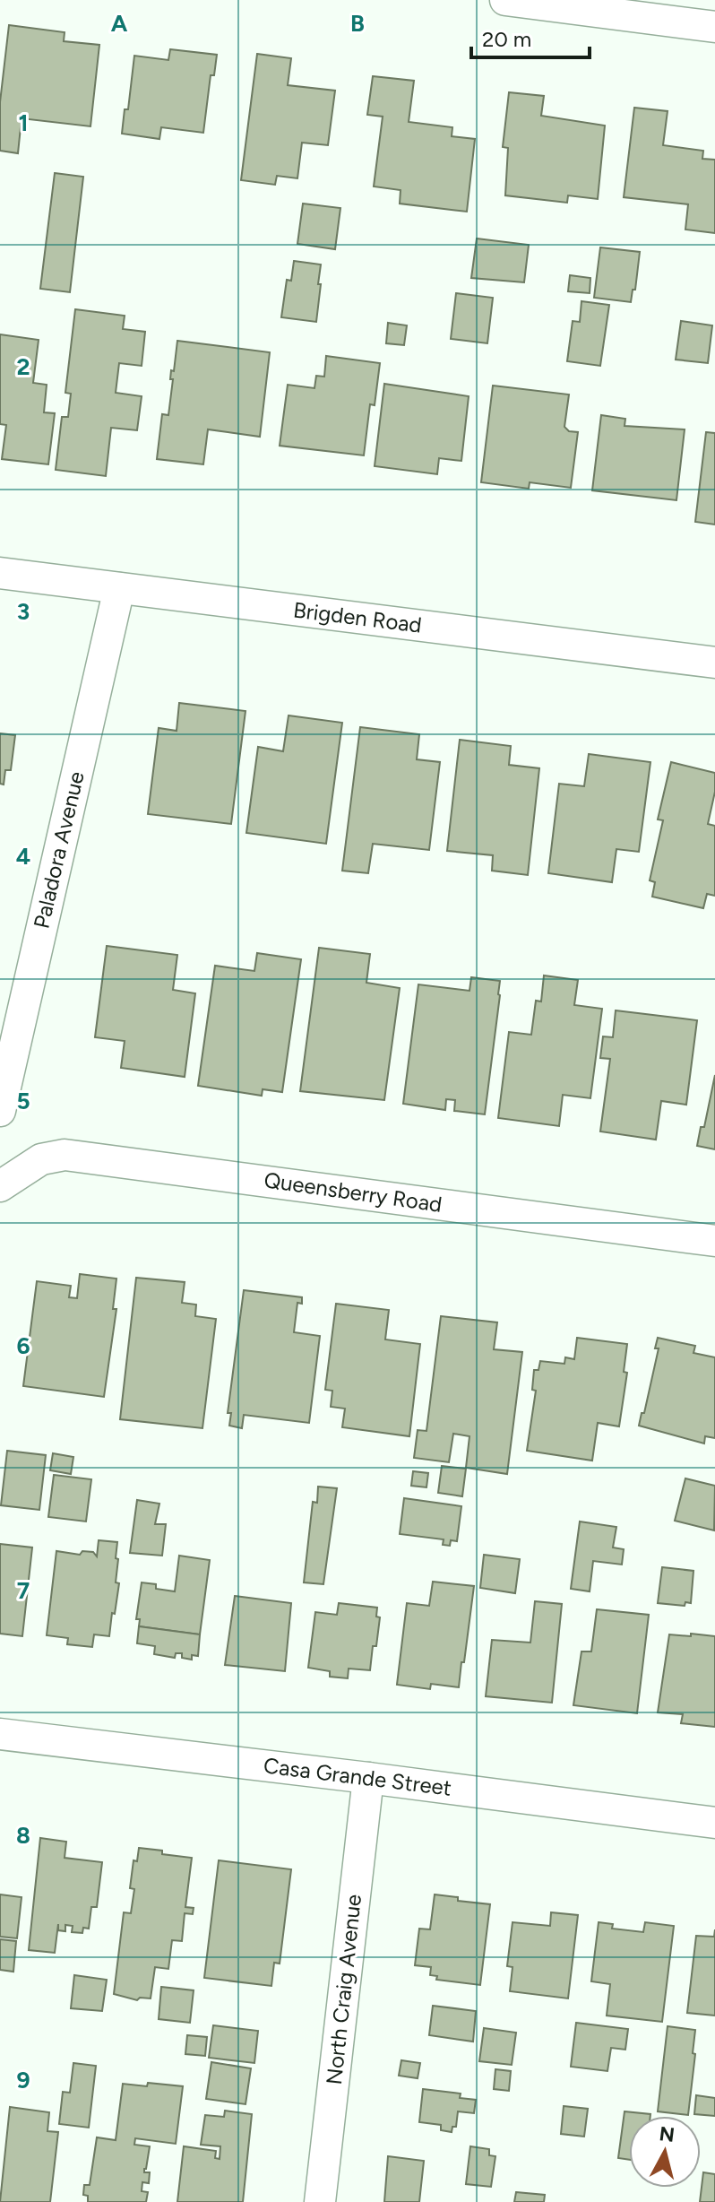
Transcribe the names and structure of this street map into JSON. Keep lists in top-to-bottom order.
{
  "streets": {
    "street": [
      "Brigden Road",
      "Paladora Avenue",
      "Queensberry Road",
      "Casa Grande Street",
      "North Craig Avenue"
    ]
  },
  "crossings": [
    ["Brigden Road", "Paladora Avenue"],
    ["Casa Grande Street", "North Craig Avenue"]
  ],
  "scale_bar": "20 m",
  "north": "top",
  "grid": {
    "columns": ["A", "B"],
    "rows": [
      "1",
      "2",
      "3",
      "4",
      "5",
      "6",
      "7",
      "8",
      "9"
    ]
  }
}
